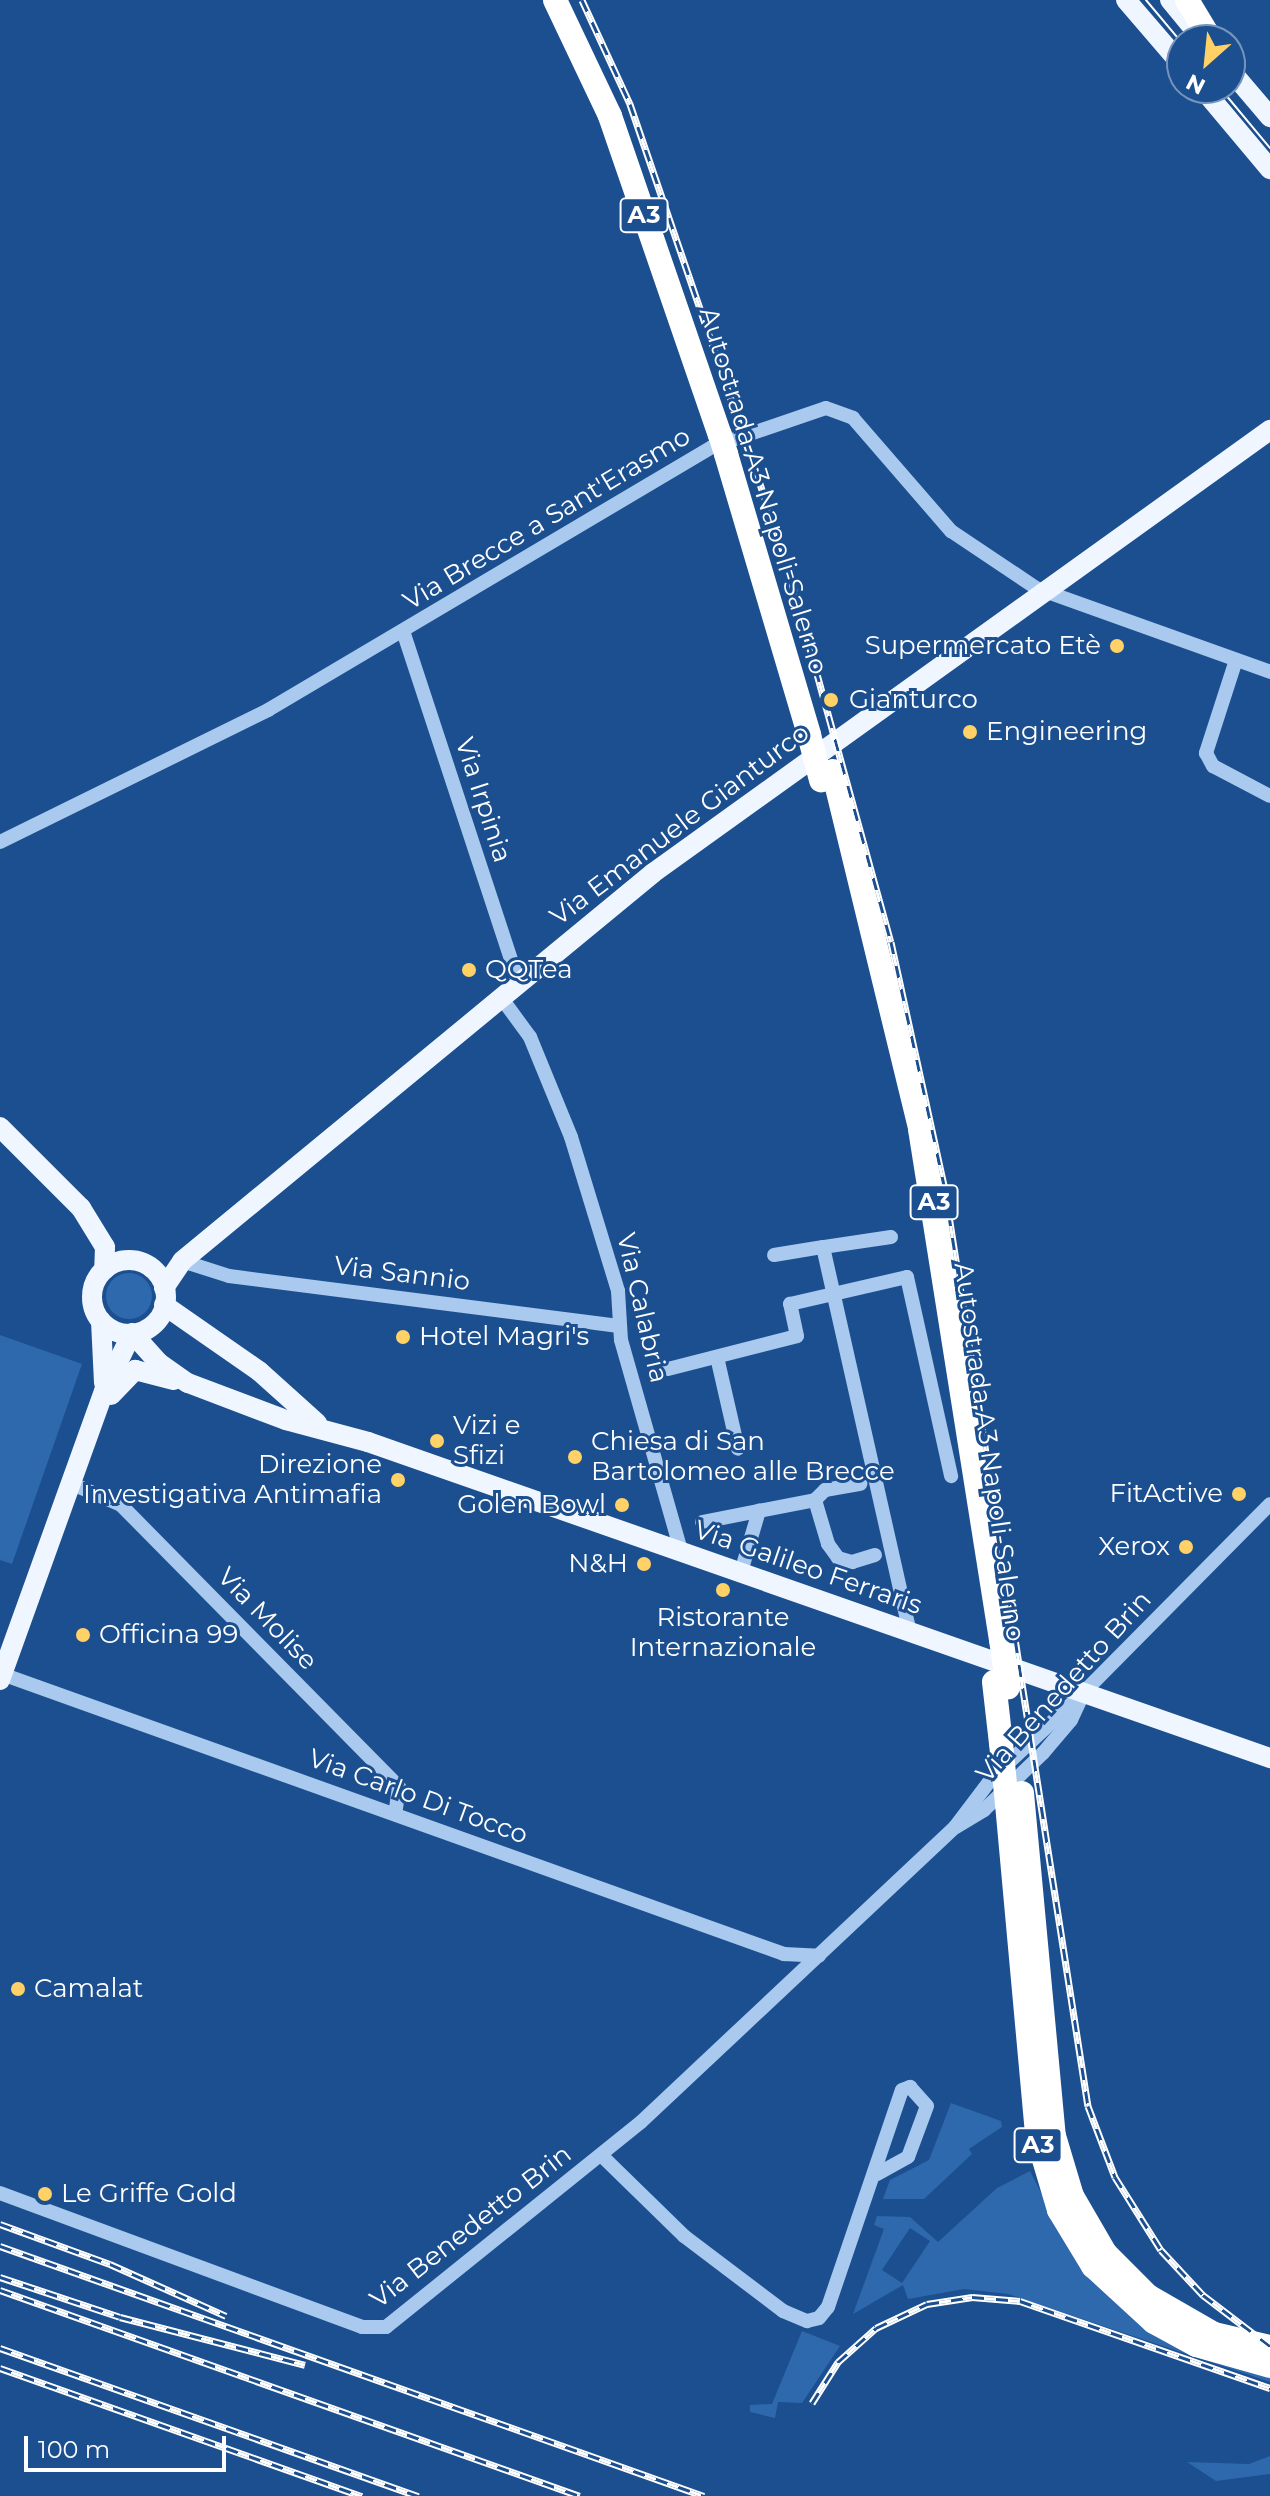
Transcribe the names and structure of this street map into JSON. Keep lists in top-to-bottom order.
{
  "streets": {
    "highway": ["A3", "Autostrada A3 Napoli-Salerno"],
    "main road": ["Via Emanuele Gianturco", "Via Galileo Ferraris"],
    "street": [
      "Via Brecce a Sant'Erasmo",
      "Via Irpinia",
      "Via Sannio",
      "Via Calabria",
      "Via Molise",
      "Via Benedetto Brin",
      "Via Carlo Di Tocco"
    ]
  },
  "crossings": [
    ["Via Brecce a Sant'Erasmo", "Via Irpinia"],
    ["Via Brecce a Sant'Erasmo", "Via Emanuele Gianturco"],
    ["Via Irpinia", "Via Emanuele Gianturco"],
    ["Via Emanuele Gianturco", "Via Sannio"],
    ["Via Emanuele Gianturco", "Via Calabria"],
    ["Via Emanuele Gianturco", "Via Galileo Ferraris"],
    ["Via Sannio", "Via Calabria"],
    ["Via Calabria", "Via Galileo Ferraris"],
    ["Via Galileo Ferraris", "Via Benedetto Brin"],
    ["Via Molise", "Via Carlo Di Tocco"],
    ["Via Benedetto Brin", "Via Carlo Di Tocco"]
  ],
  "places": [
    "Supermercato Etè",
    "Gianturco",
    "Engineering",
    "QQTea",
    "Hotel Magri's",
    "Vizi e Sfizi",
    "Chiesa di San Bartolomeo alle Brecce",
    "Direzione Investigativa Antimafia",
    "FitActive",
    "Golen Bowl",
    "Xerox",
    "N&H",
    "Ristorante Internazionale",
    "Officina 99",
    "Camalat",
    "Le Griffe Gold"
  ],
  "scale_bar": "100 m",
  "north": "bottom left"
}
